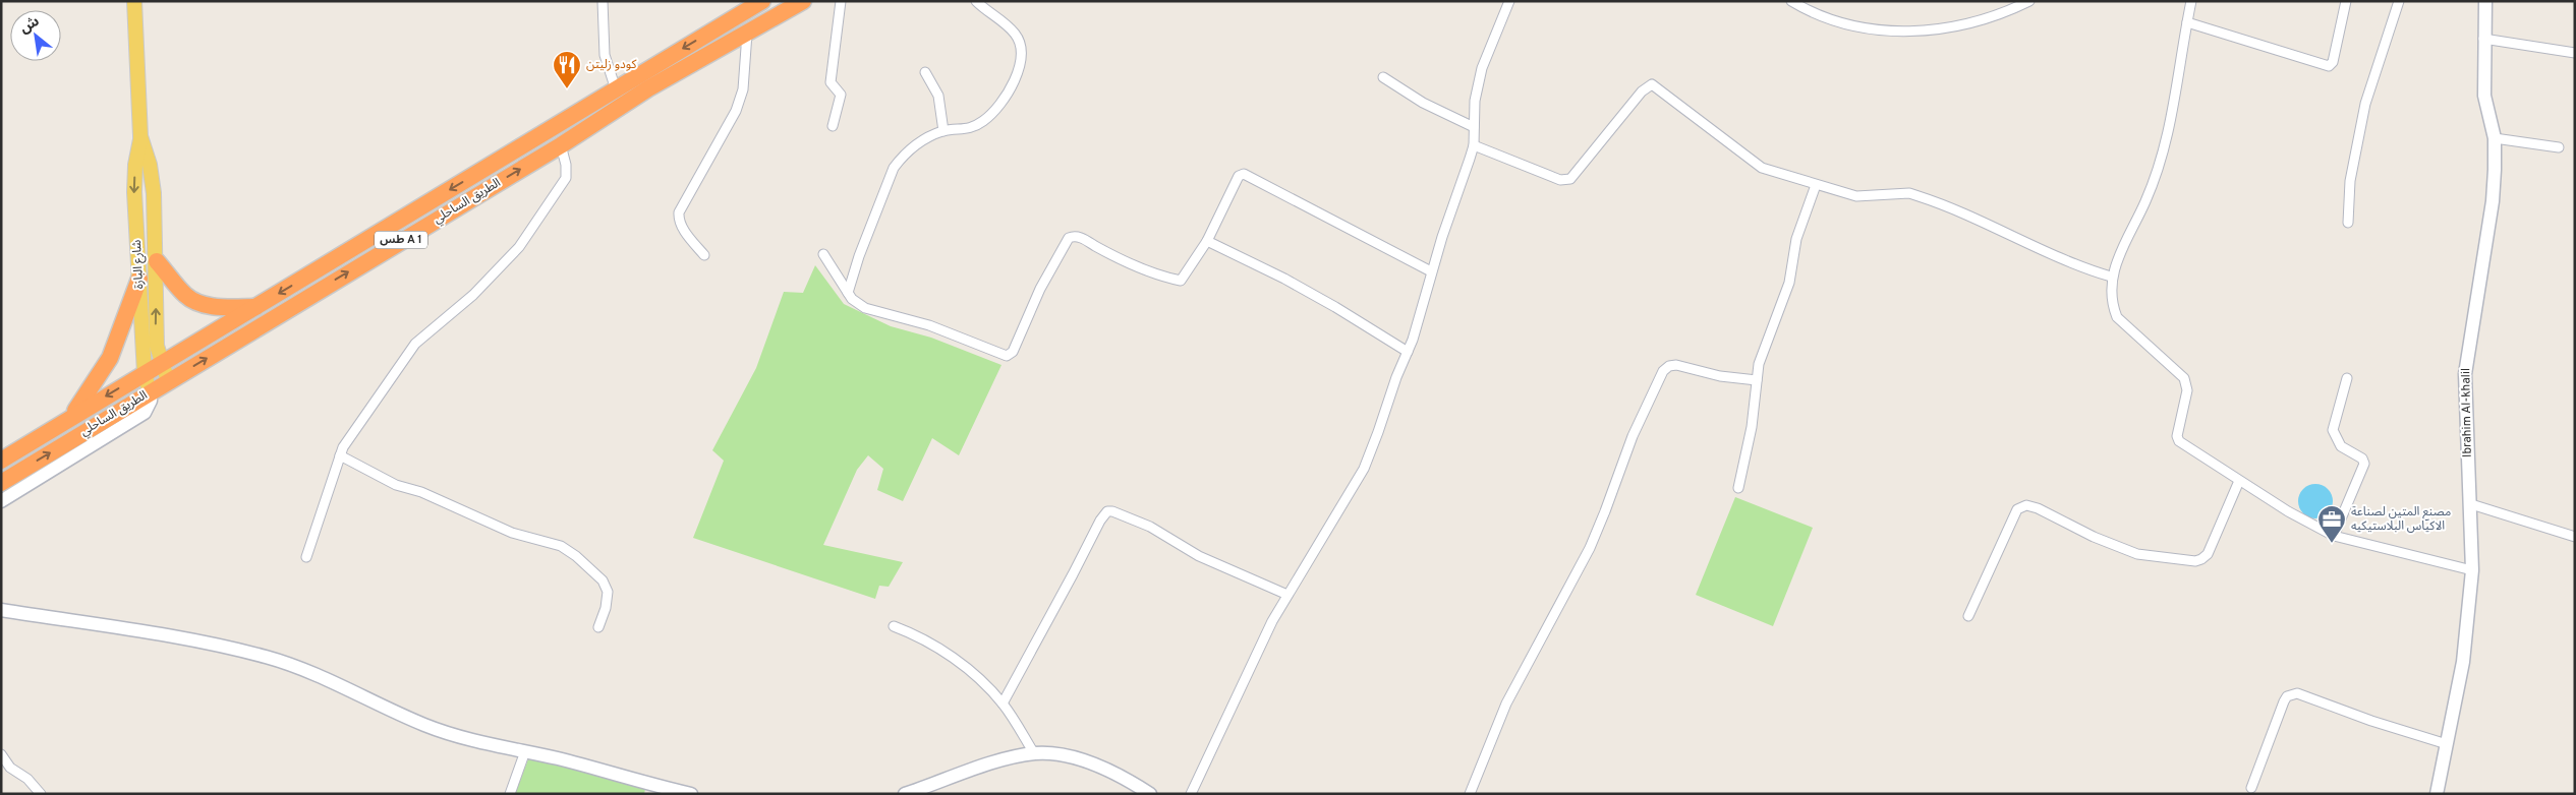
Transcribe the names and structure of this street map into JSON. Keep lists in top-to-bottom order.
{
  "streets": {
    "highway": ["الطريق الساحلي", "طس A 1"],
    "main road": ["شارع البازة"],
    "street": ["Ibrahim Al-khalil"]
  },
  "crossings": [
    ["الطريق الساحلي", "شارع البازة"]
  ],
  "places": {
    "restaurant": ["كودو زليتن"],
    "office": ["مصنع المتين لصناعة الاكياس البلاستيكيه"]
  },
  "north": "top left"
}
